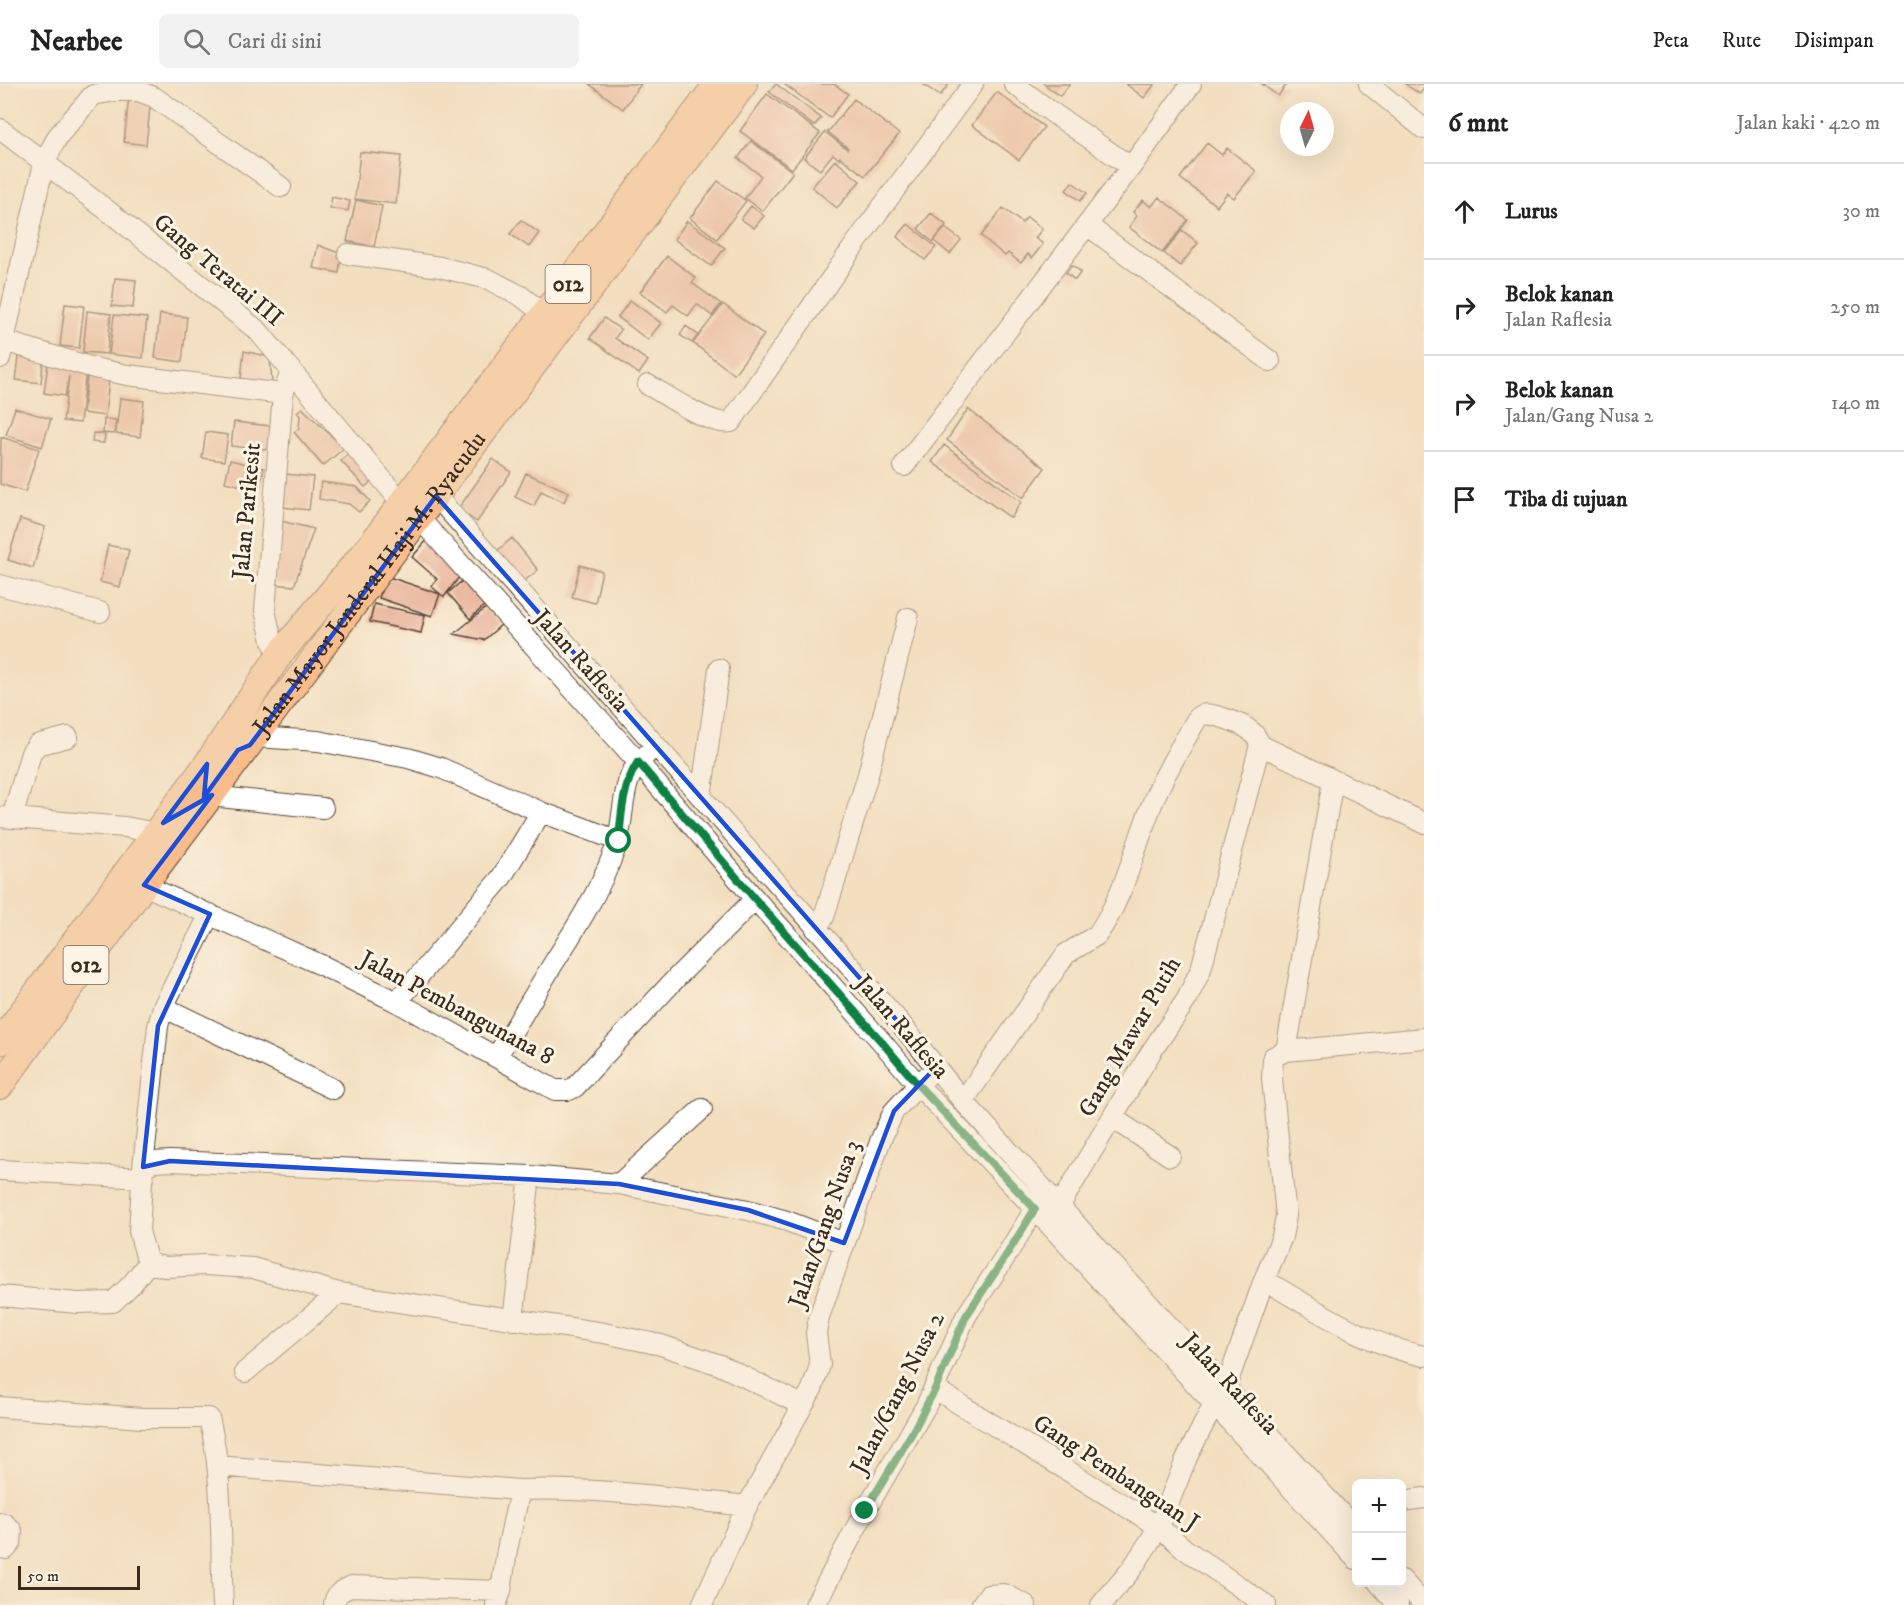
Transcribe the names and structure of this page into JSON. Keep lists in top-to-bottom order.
{
  "streets": {
    "main road": ["012", "Jalan Mayor Jenderal Haji M. Ryacudu"],
    "street": [
      "Gang Teratai III",
      "Jalan Parikesit",
      "Jalan Raflesia",
      "Jalan Pembangunana 8",
      "Gang Mawar Putih",
      "Jalan/Gang Nusa 3",
      "Jalan/Gang Nusa 2",
      "Gang Pembanguan J"
    ]
  },
  "crossings": [
    ["Gang Teratai III", "Jalan Parikesit"],
    ["Gang Teratai III", "Jalan Mayor Jenderal Haji M. Ryacudu"],
    ["Gang Teratai III", "Jalan Raflesia"],
    ["Jalan Parikesit", "Jalan Mayor Jenderal Haji M. Ryacudu"],
    ["Jalan Mayor Jenderal Haji M. Ryacudu", "Jalan Raflesia"],
    ["Jalan Mayor Jenderal Haji M. Ryacudu", "Jalan Pembangunana 8"],
    ["Jalan Raflesia", "Jalan Pembangunana 8"],
    ["Jalan Raflesia", "Gang Mawar Putih"],
    ["Jalan Raflesia", "Jalan/Gang Nusa 3"],
    ["Jalan Raflesia", "Jalan/Gang Nusa 2"],
    ["Jalan/Gang Nusa 2", "Gang Pembanguan J"]
  ],
  "scale_bar": "50 m",
  "north": "top",
  "page": {
    "header": "Nearbee",
    "search": "Cari di sini",
    "nav": ["Peta", "Rute", "Disimpan"],
    "heading": ["6 mnt", "Jalan kaki · 420 m"],
    "list": [
      ["Lurus", "30 m"],
      ["Belok kanan", "Jalan Raflesia", "250 m"],
      ["Belok kanan", "Jalan/Gang Nusa 2", "140 m"],
      "Tiba di tujuan"
    ],
    "map_buttons": ["+", "−"],
    "scale": "50 m"
  }
}
